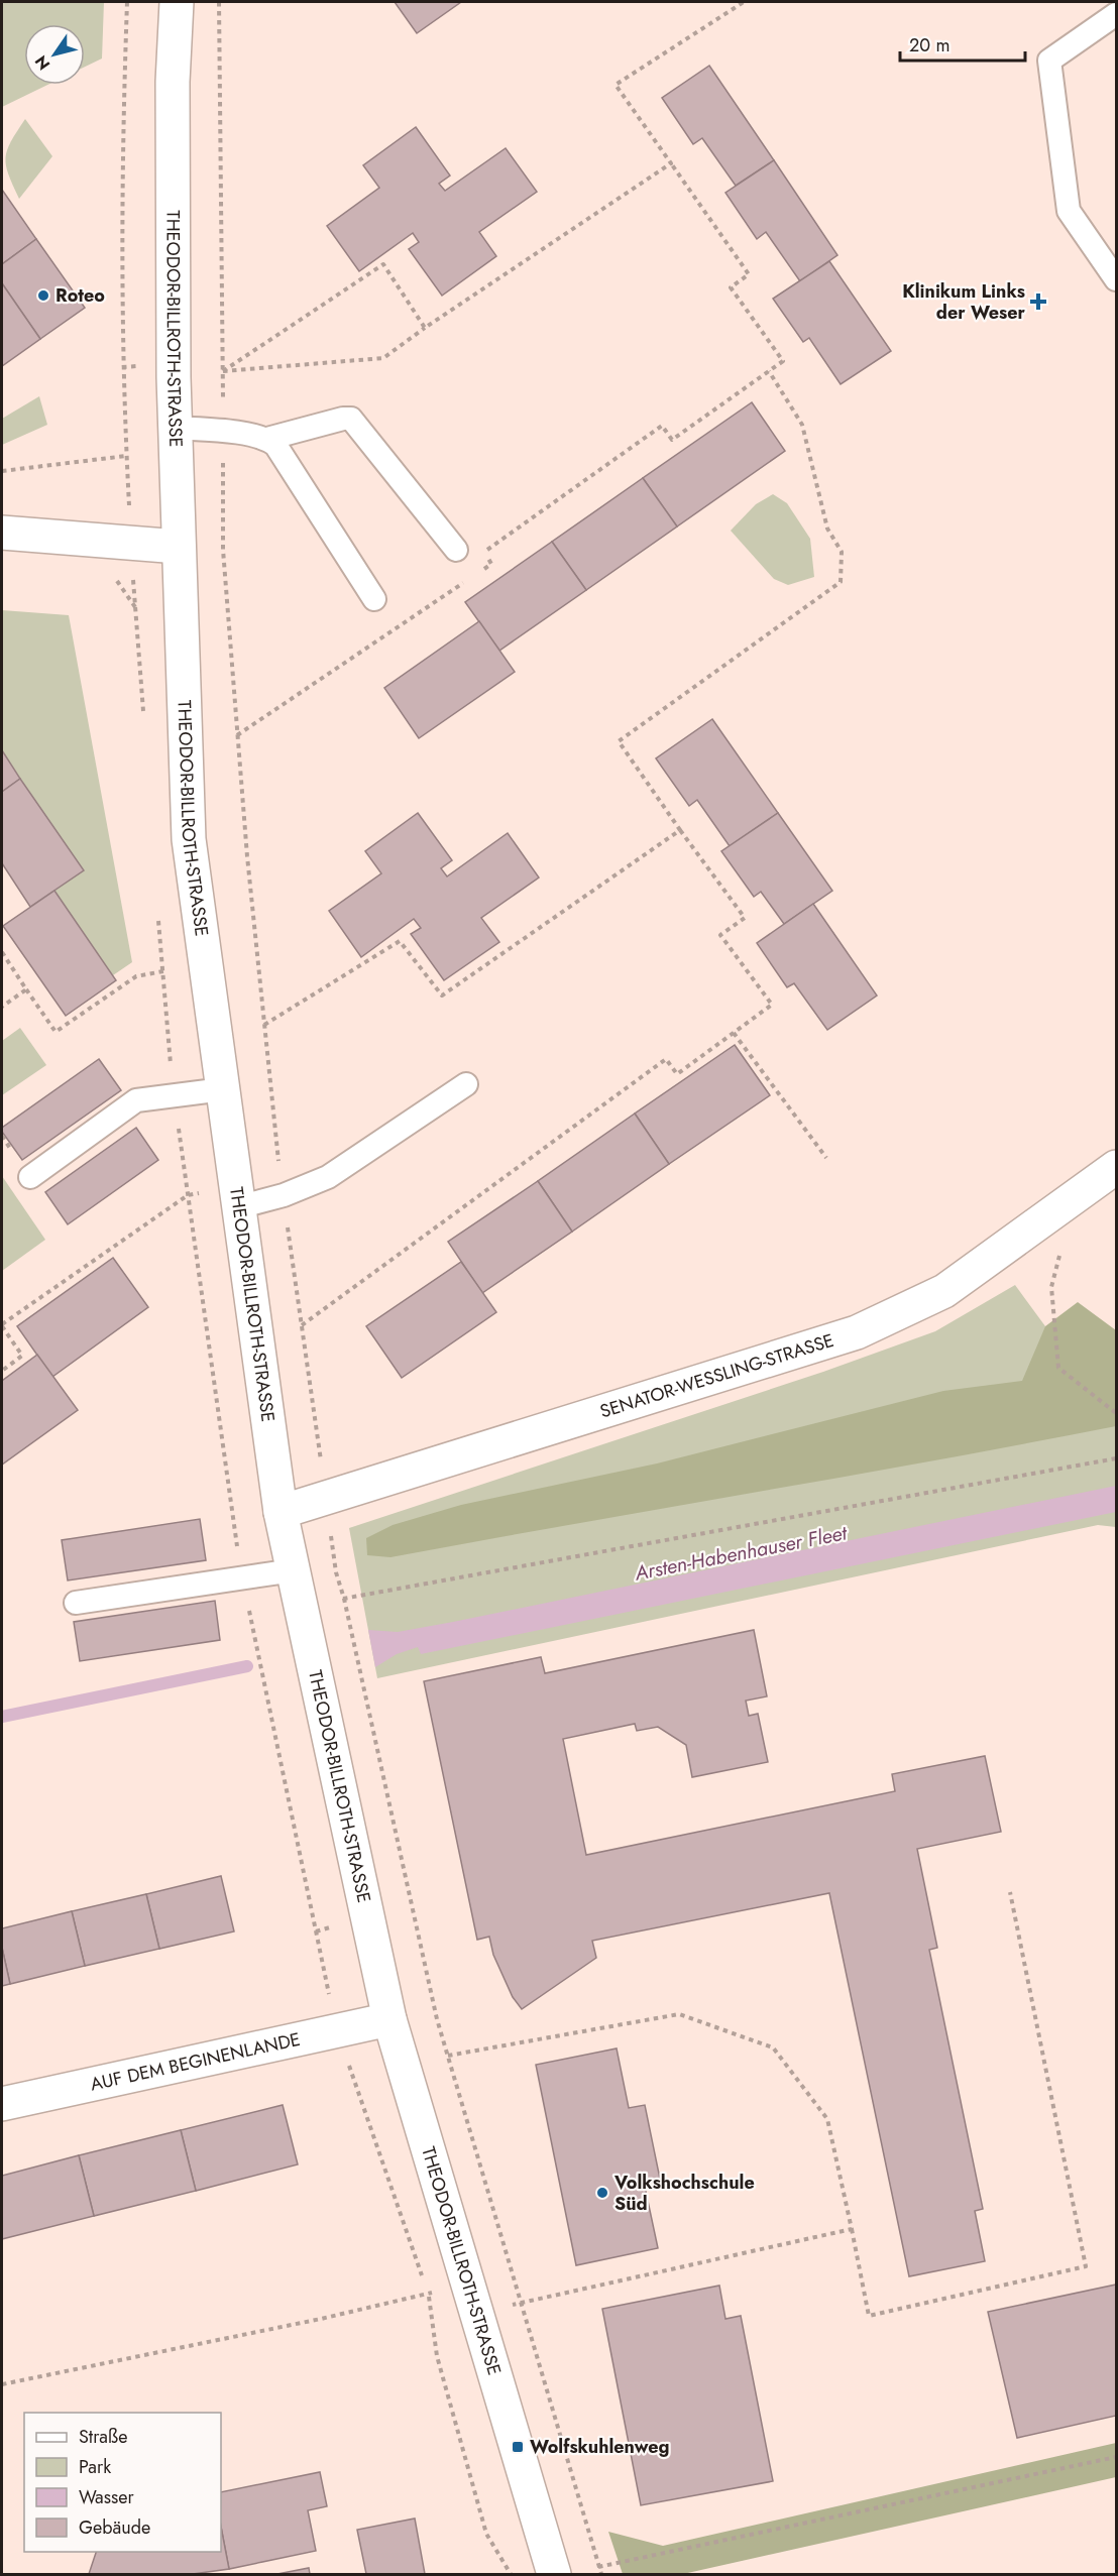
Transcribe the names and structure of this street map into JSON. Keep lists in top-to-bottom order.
{
  "streets": {
    "street": ["THEODOR-BILLROTH-STRASSE", "SENATOR-WESSLING-STRASSE", "AUF DEM BEGINENLANDE"]
  },
  "crossings": [
    ["THEODOR-BILLROTH-STRASSE", "SENATOR-WESSLING-STRASSE"],
    ["THEODOR-BILLROTH-STRASSE", "AUF DEM BEGINENLANDE"]
  ],
  "water": ["Arsten-Habenhauser Fleet"],
  "places": {
    "other": ["Roteo", "Volkshochschule Süd"],
    "health": ["Klinikum Links der Weser"],
    "transit": ["Wolfskuhlenweg"]
  },
  "legend": [
    "Straße",
    "Park",
    "Wasser",
    "Gebäude"
  ],
  "scale_bar": "20 m",
  "north": "bottom left"
}
